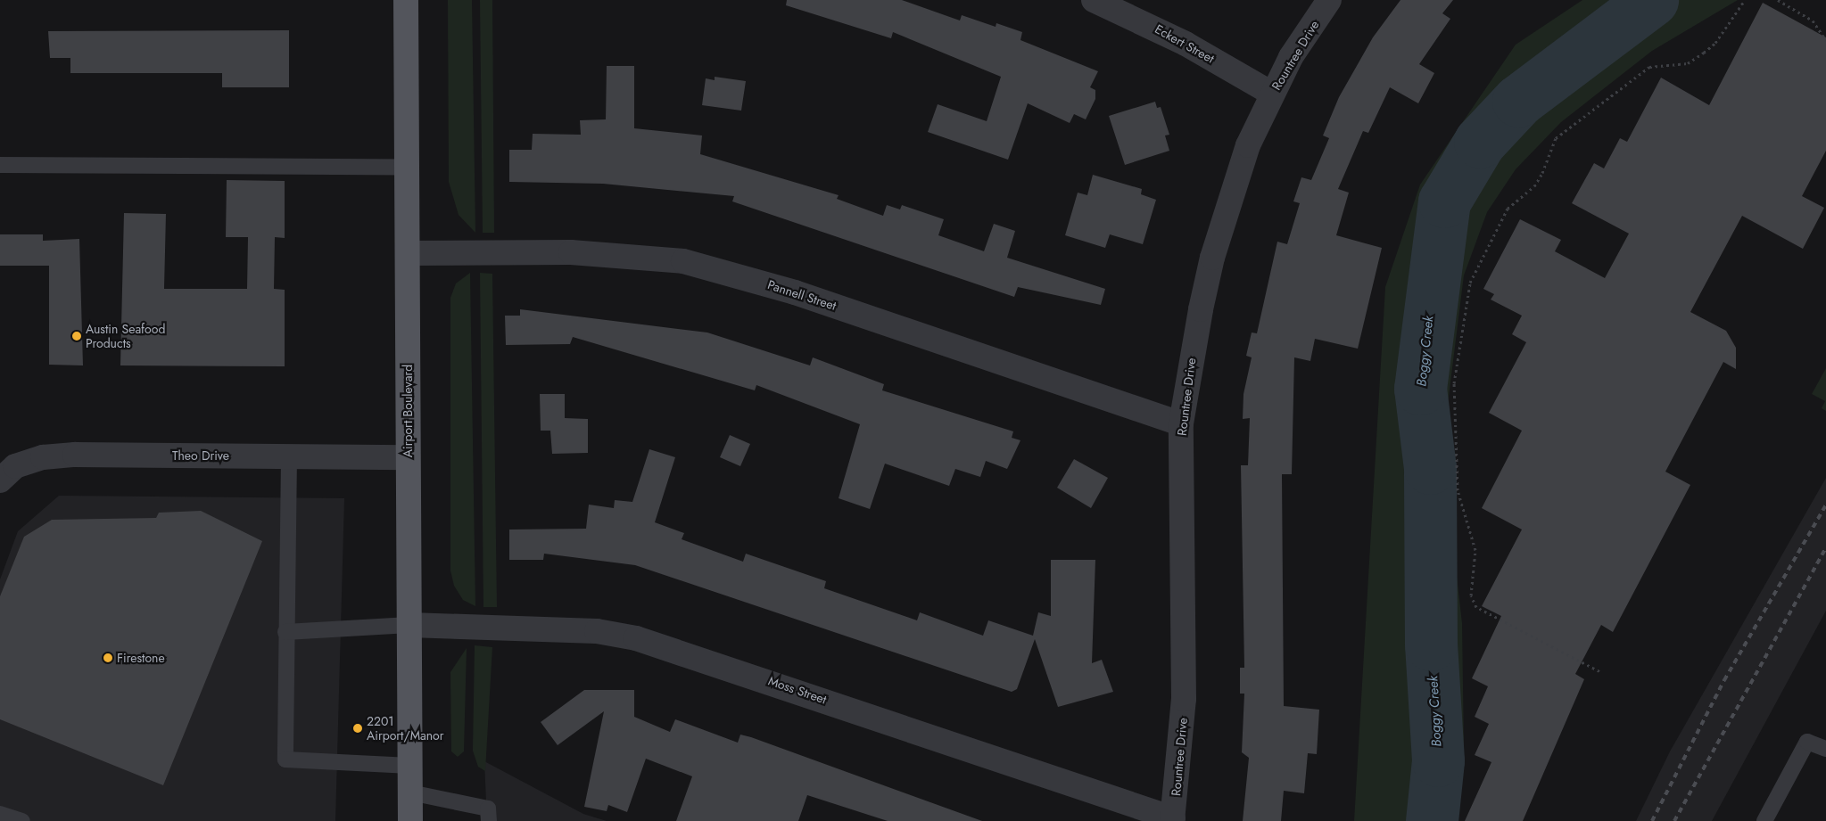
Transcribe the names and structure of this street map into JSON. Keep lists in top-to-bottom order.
{
  "streets": {
    "main road": ["Airport Boulevard"],
    "street": [
      "Eckert Street",
      "Rountree Drive",
      "Pannell Street",
      "Theo Drive",
      "Moss Street"
    ]
  },
  "crossings": [
    ["Eckert Street", "Rountree Drive"],
    ["Rountree Drive", "Pannell Street"],
    ["Rountree Drive", "Moss Street"],
    ["Pannell Street", "Airport Boulevard"],
    ["Airport Boulevard", "Theo Drive"],
    ["Airport Boulevard", "Moss Street"]
  ],
  "water": ["Boggy Creek"],
  "places": ["Austin Seafood Products", "Firestone", "2201 Airport/Manor"]
}
